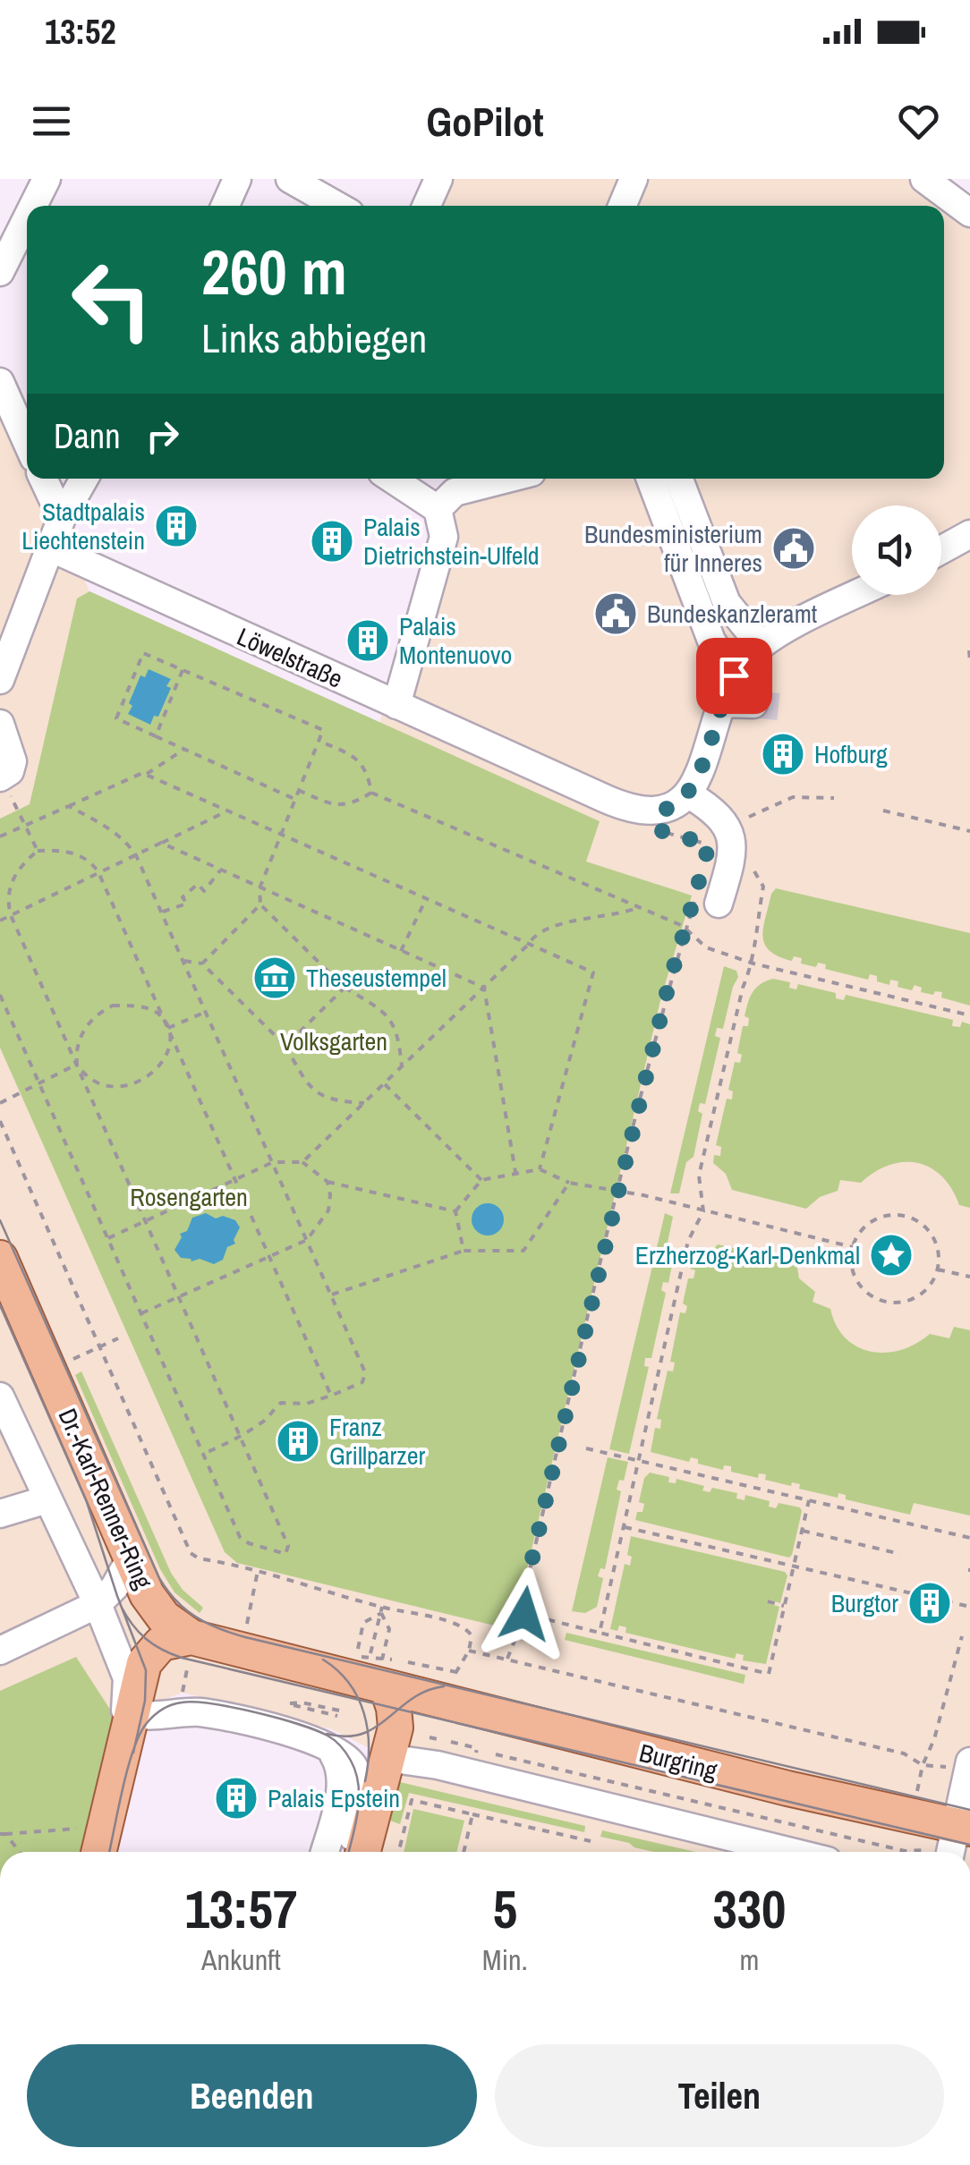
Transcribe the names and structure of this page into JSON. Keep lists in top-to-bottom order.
{
  "streets": {
    "main road": ["Dr.-Karl-Renner-Ring", "Burgring"],
    "street": ["Löwelstraße"]
  },
  "crossings": [
    ["Dr.-Karl-Renner-Ring", "Burgring"]
  ],
  "parks": ["Volksgarten", "Rosengarten"],
  "places": {
    "building": [
      "Stadtpalais Liechtenstein",
      "Palais Dietrichstein-Ulfeld",
      "Palais Montenuovo",
      "Hofburg",
      "Franz Grillparzer",
      "Burgtor",
      "Palais Epstein"
    ],
    "public building": ["Bundesministerium für Inneres", "Bundeskanzleramt"],
    "museum": ["Theseustempel"],
    "place": ["Erzherzog-Karl-Denkmal"]
  },
  "page": {
    "status": "13:52",
    "header": "GoPilot",
    "turn": ["260 m", "Links abbiegen"],
    "then": "Dann",
    "eta": [
      "13:57",
      "Ankunft",
      "5",
      "Min.",
      "330",
      "m"
    ],
    "buttons": ["Beenden", "Teilen"]
  }
}
